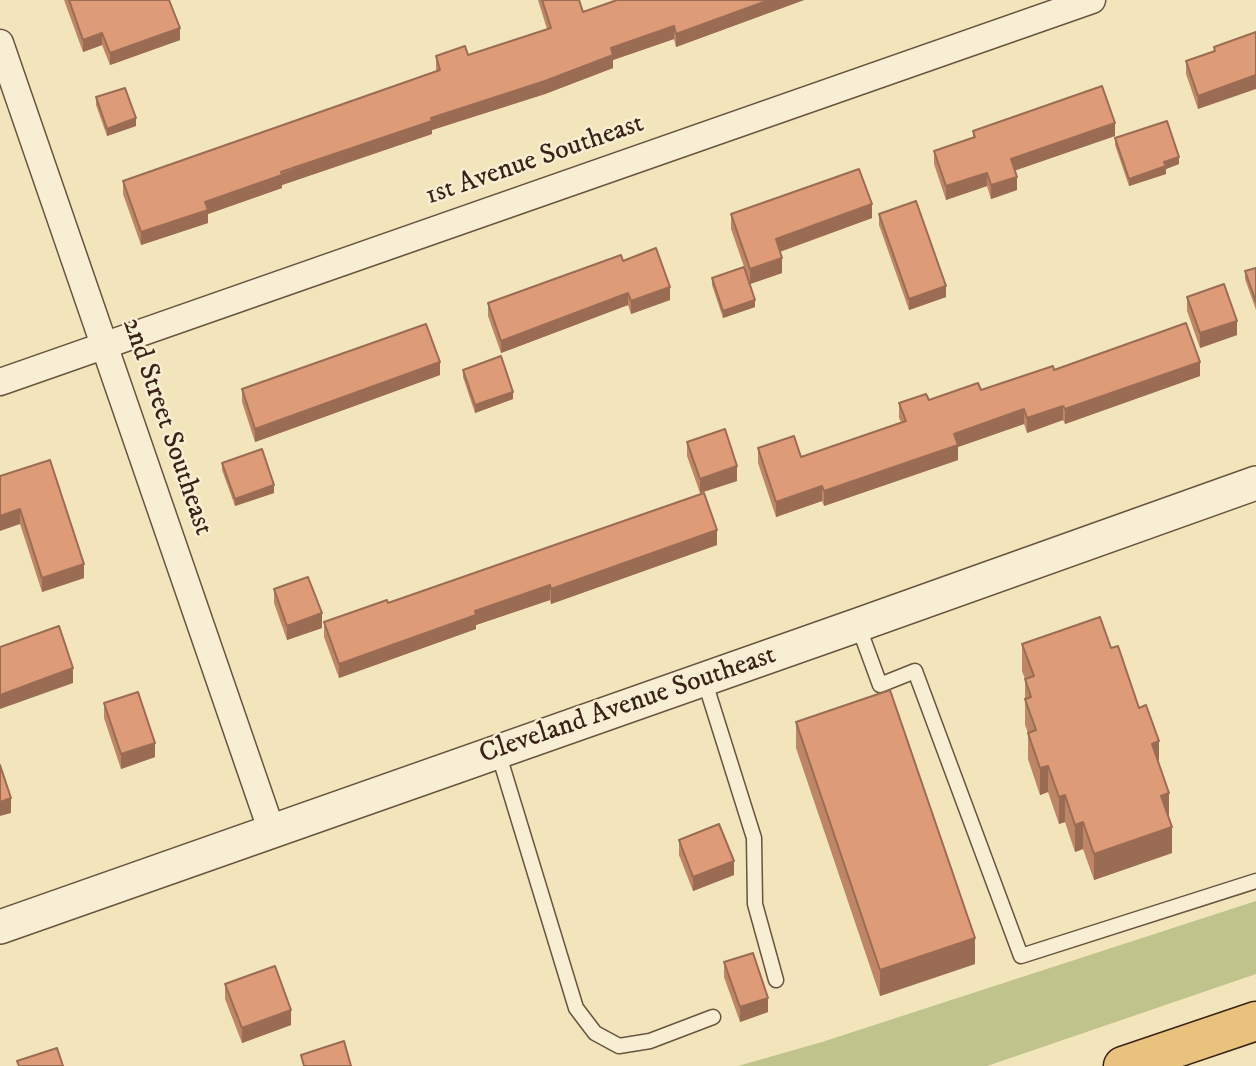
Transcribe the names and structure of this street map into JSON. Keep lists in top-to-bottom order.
{
  "streets": {
    "street": ["1st Avenue Southeast", "2nd Street Southeast", "Cleveland Avenue Southeast"]
  },
  "crossings": [
    ["1st Avenue Southeast", "2nd Street Southeast"],
    ["2nd Street Southeast", "Cleveland Avenue Southeast"]
  ]
}
